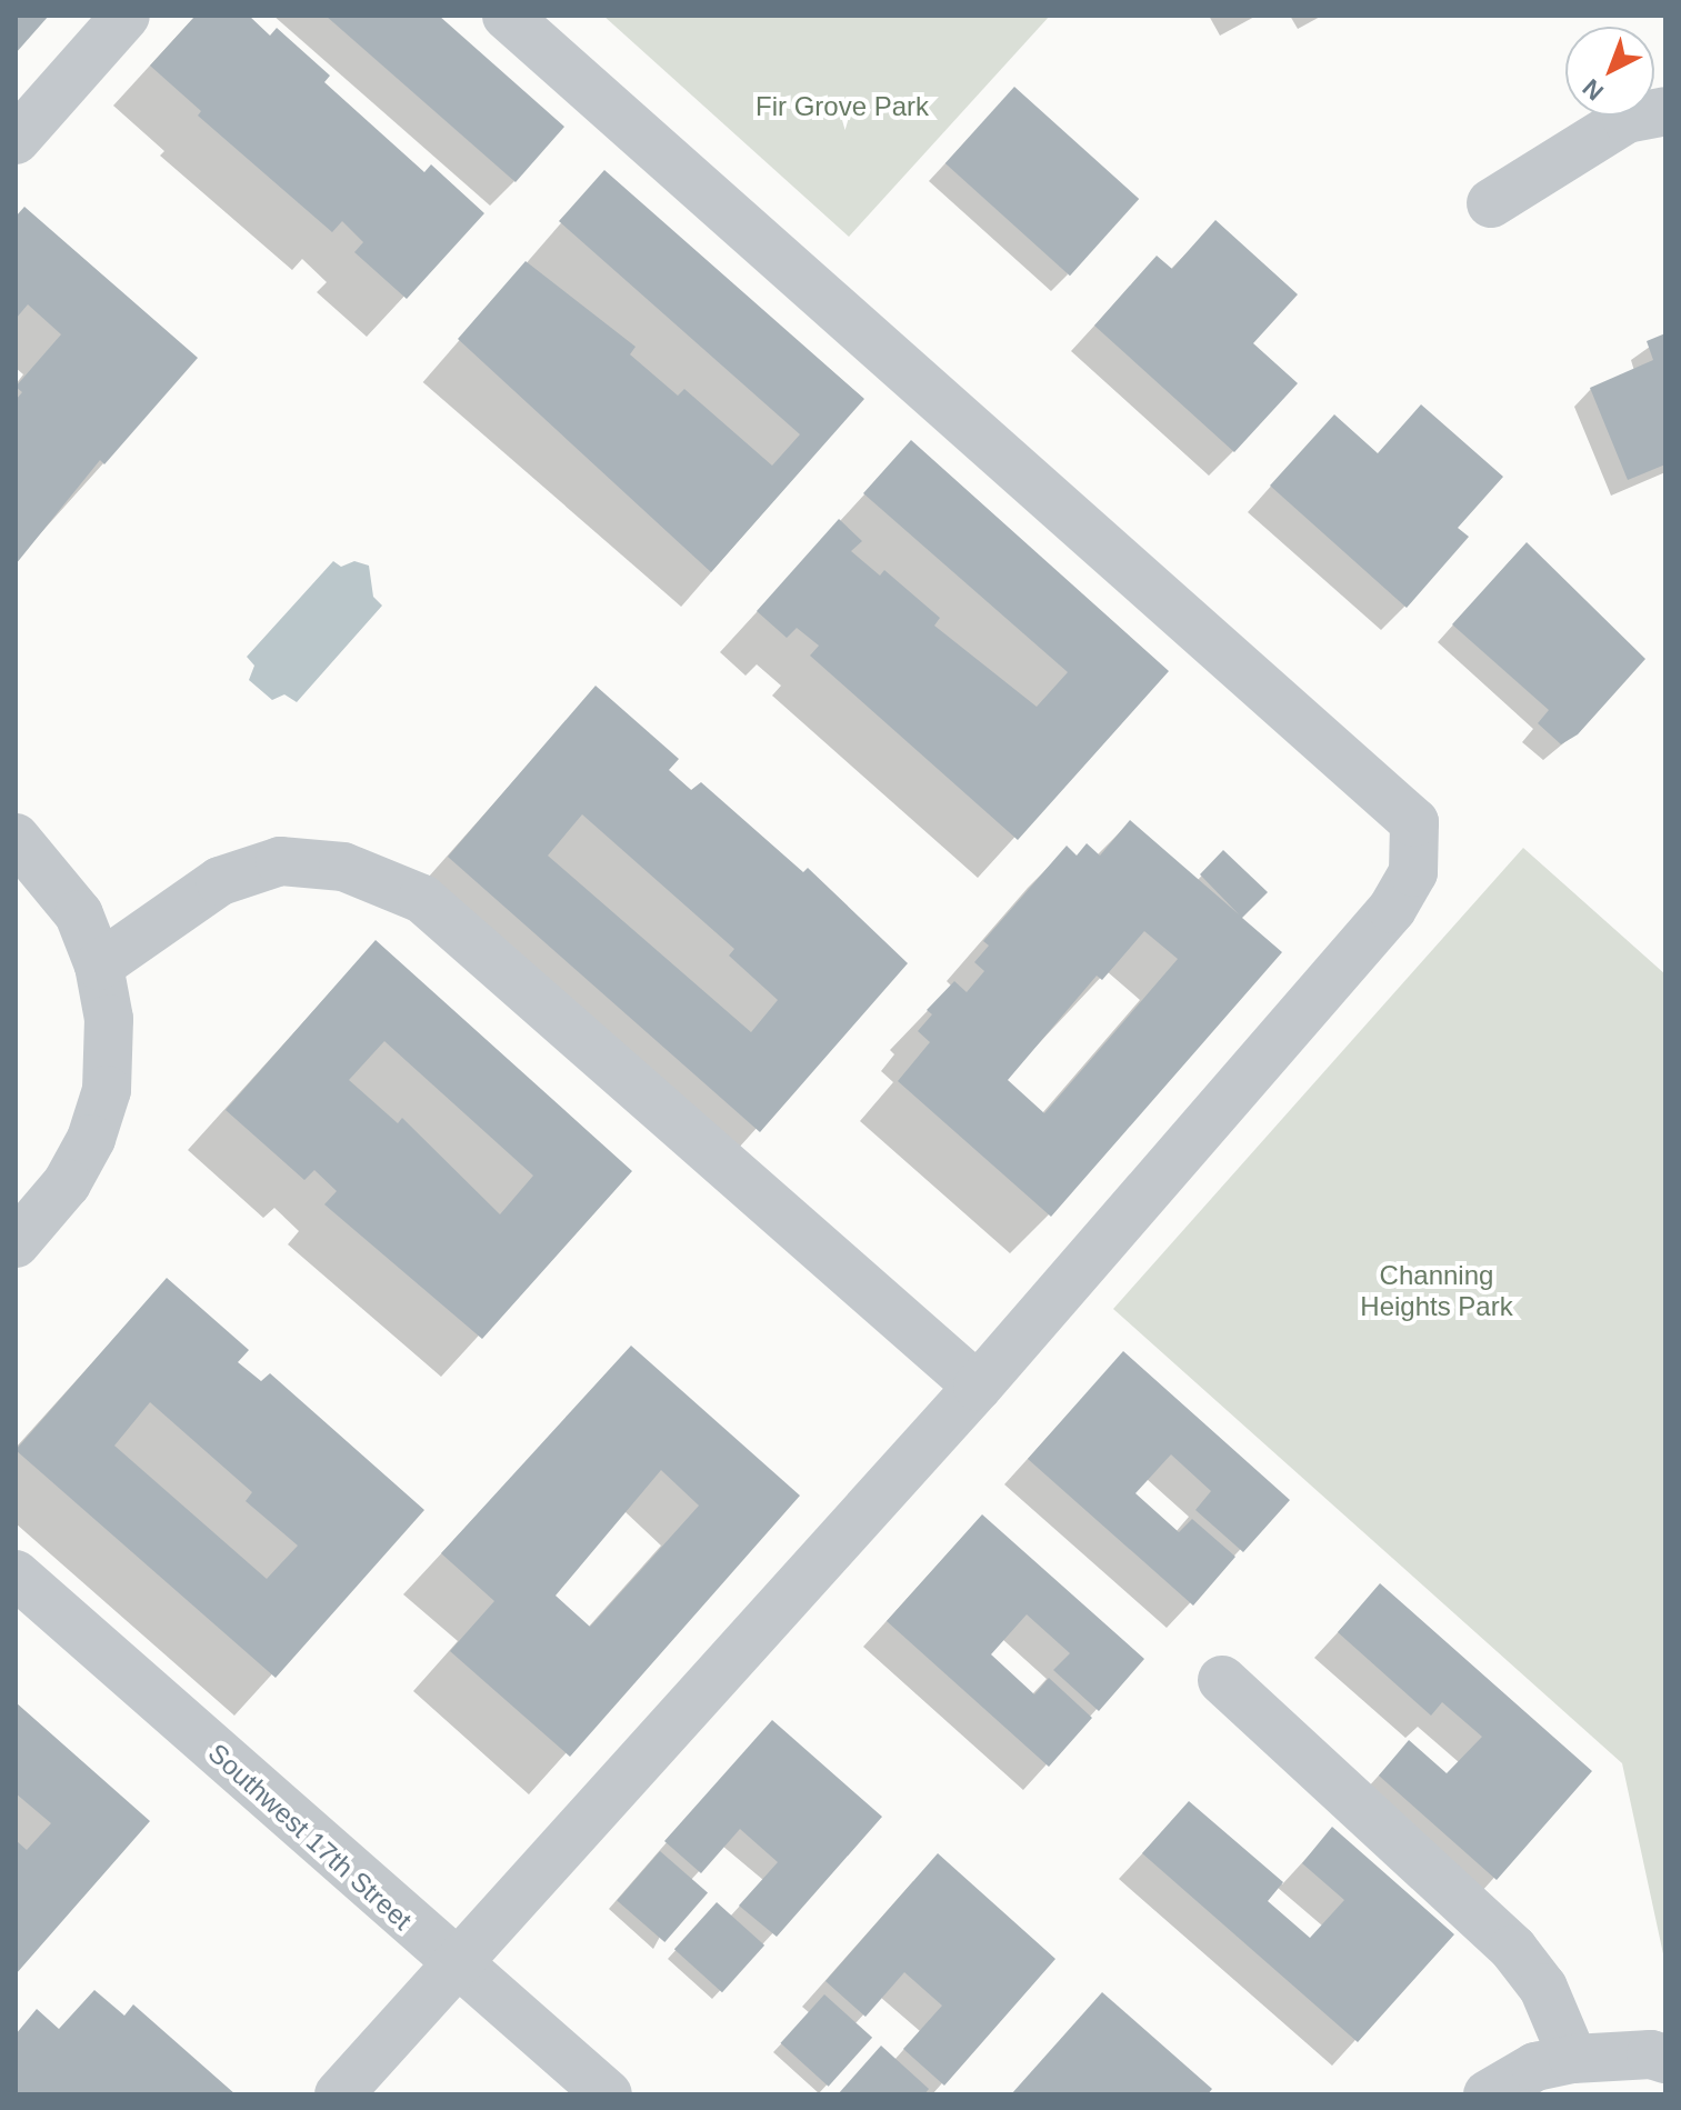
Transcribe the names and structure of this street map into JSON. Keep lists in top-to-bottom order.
{
  "streets": {
    "street": ["Southwest 17th Street"]
  },
  "parks": ["Fir Grove Park", "Channing Heights Park"],
  "north": "bottom left"
}
